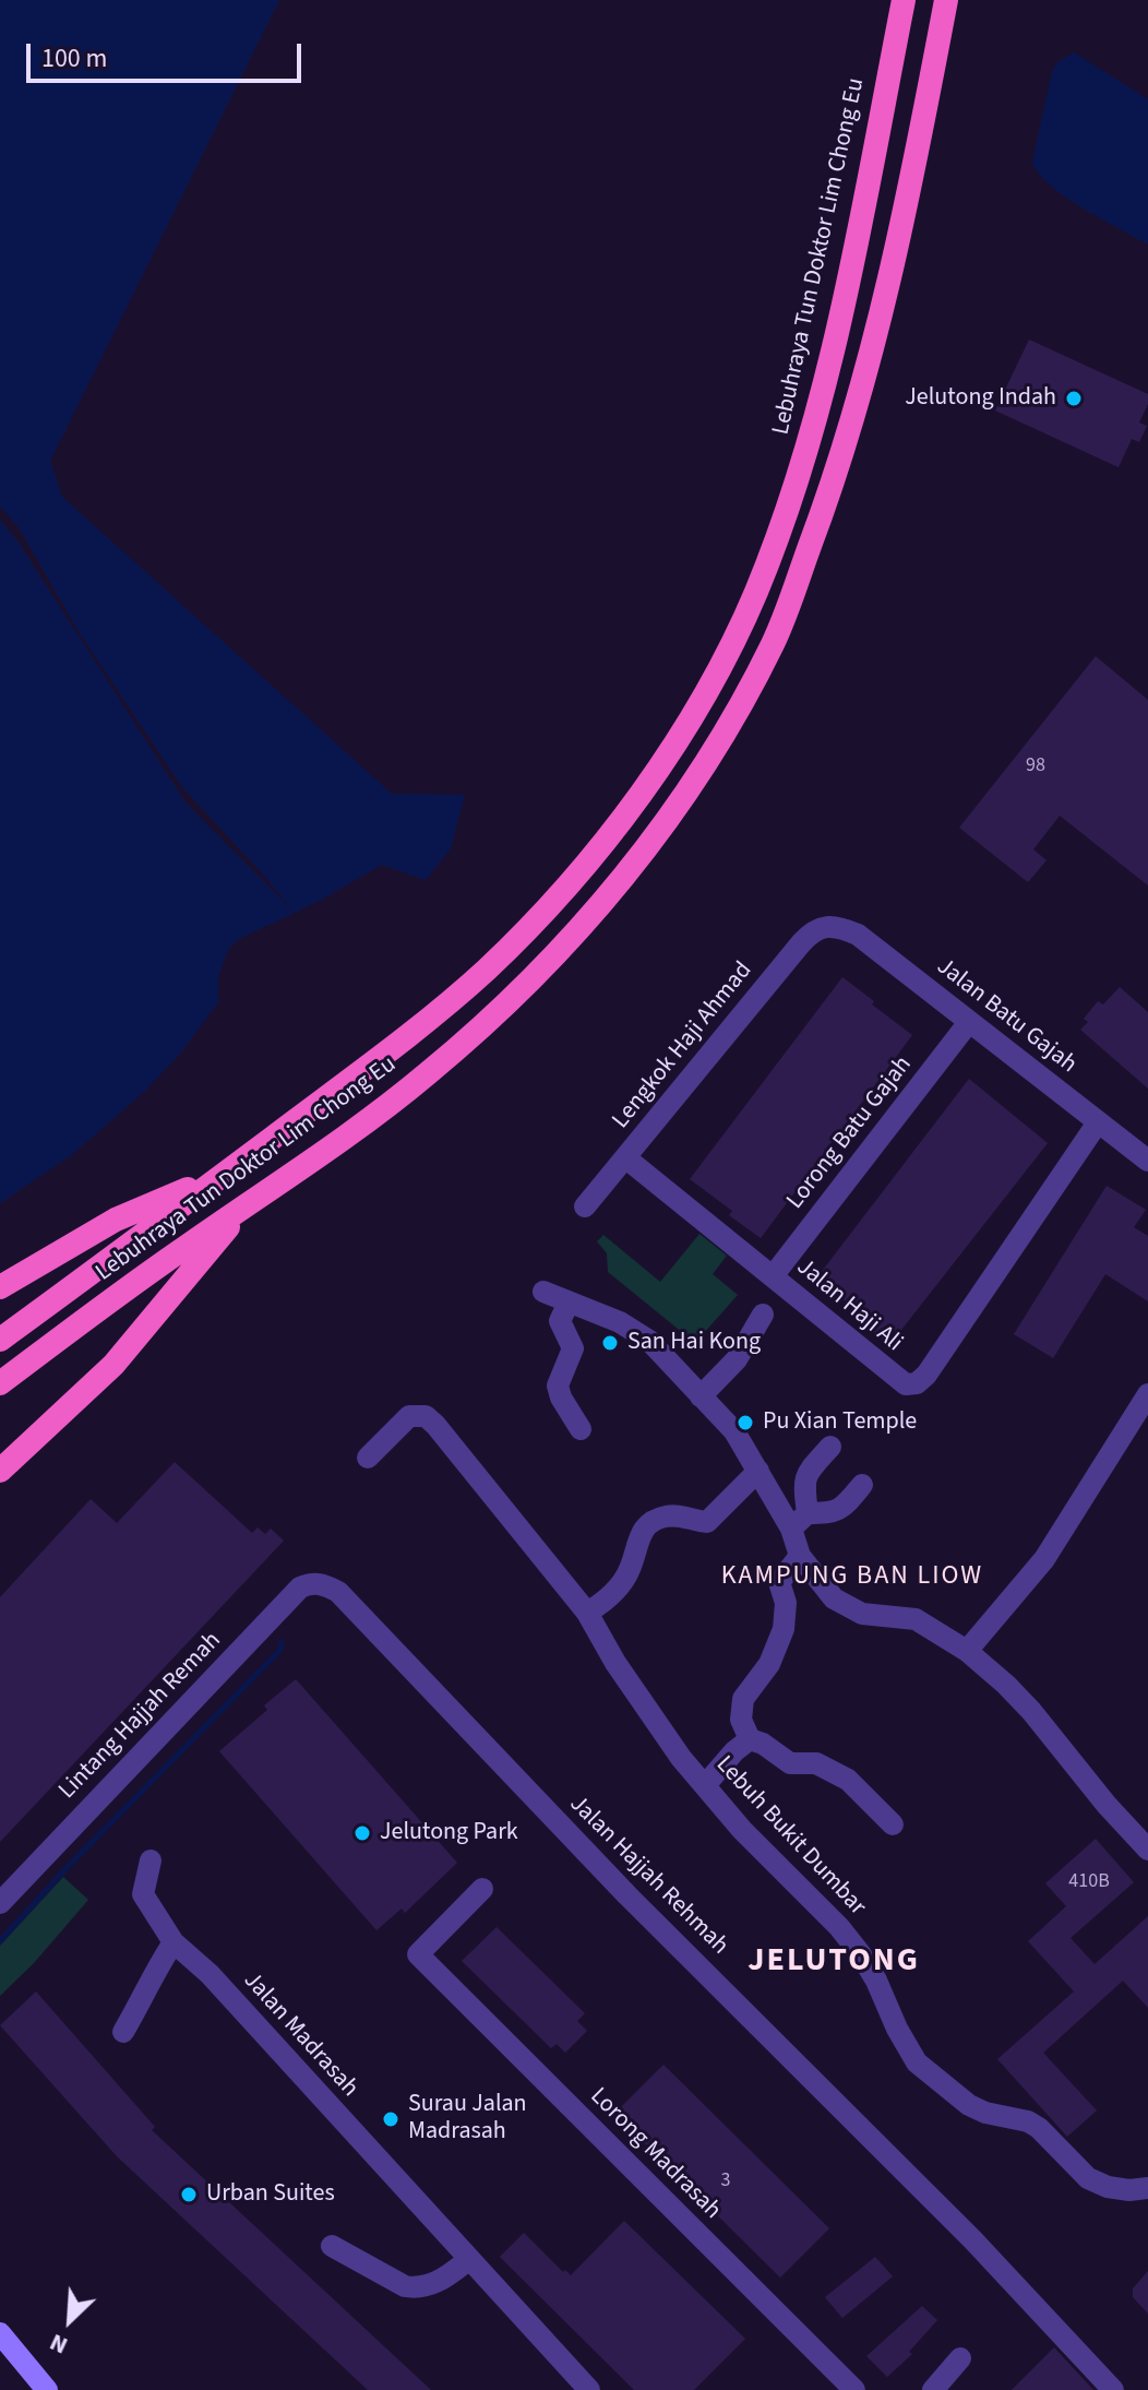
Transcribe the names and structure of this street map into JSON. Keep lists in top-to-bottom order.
{
  "streets": {
    "highway": ["Lebuhraya Tun Doktor Lim Chong Eu"],
    "street": [
      "Jalan Batu Gajah",
      "Lengkok Haji Ahmad",
      "Lorong Batu Gajah",
      "Jalan Haji Ali",
      "Lintang Hajjah Remah",
      "Lebuh Bukit Dumbar",
      "Jalan Hajjah Rehmah",
      "Jalan Madrasah",
      "Lorong Madrasah"
    ]
  },
  "crossings": [
    ["Jalan Batu Gajah", "Lengkok Haji Ahmad"],
    ["Jalan Batu Gajah", "Lorong Batu Gajah"],
    ["Jalan Batu Gajah", "Jalan Haji Ali"],
    ["Lengkok Haji Ahmad", "Jalan Haji Ali"],
    ["Lorong Batu Gajah", "Jalan Haji Ali"],
    ["Lintang Hajjah Remah", "Jalan Hajjah Rehmah"]
  ],
  "districts": ["KAMPUNG BAN LIOW", "JELUTONG"],
  "places": [
    "Jelutong Indah",
    "San Hai Kong",
    "Pu Xian Temple",
    "Jelutong Park",
    "Surau Jalan Madrasah",
    "Urban Suites"
  ],
  "house_numbers": ["98", "410B", "3"],
  "scale_bar": "100 m",
  "north": "bottom left"
}
